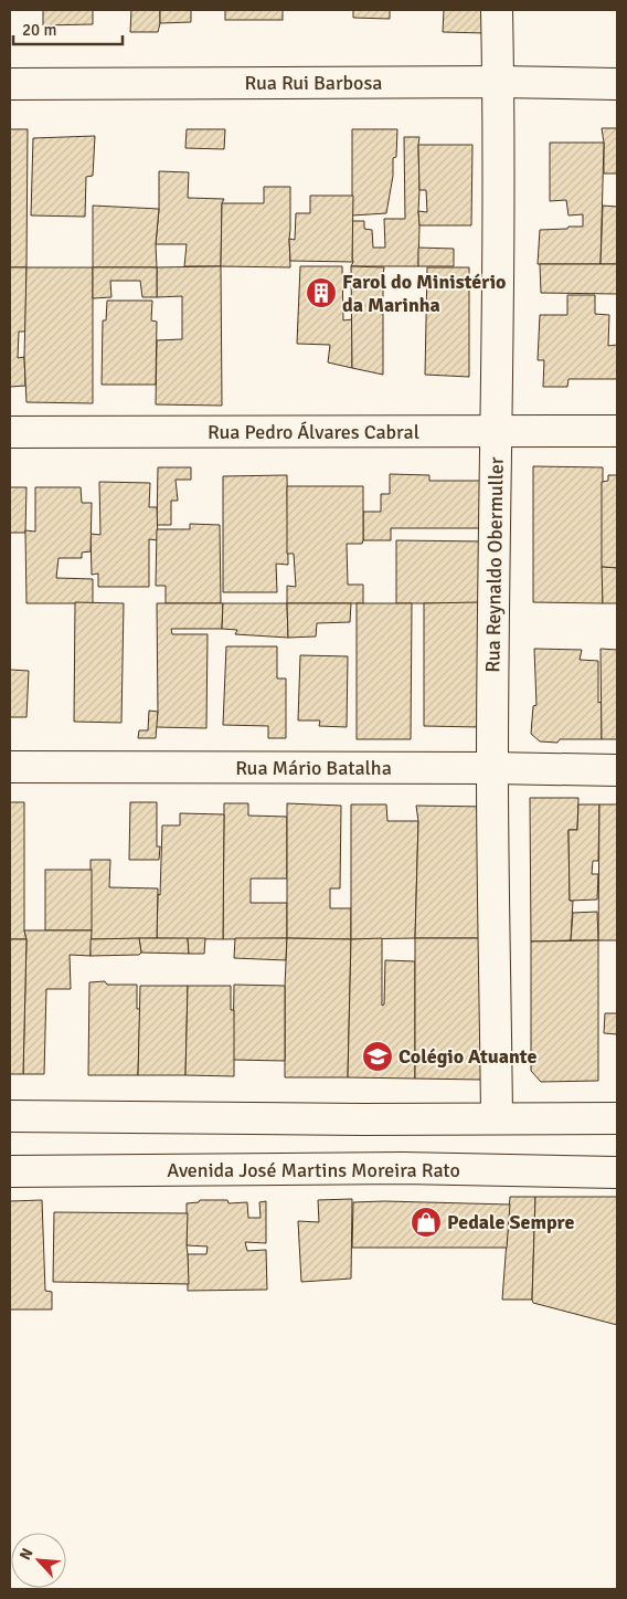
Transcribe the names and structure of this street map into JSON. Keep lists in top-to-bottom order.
{
  "streets": {
    "street": [
      "Rua Rui Barbosa",
      "Rua Pedro Álvares Cabral",
      "Rua Reynaldo Obermuller",
      "Rua Mário Batalha",
      "Avenida José Martins Moreira Rato"
    ]
  },
  "crossings": [
    ["Rua Rui Barbosa", "Rua Reynaldo Obermuller"],
    ["Rua Pedro Álvares Cabral", "Rua Reynaldo Obermuller"],
    ["Rua Reynaldo Obermuller", "Rua Mário Batalha"]
  ],
  "places": {
    "building": ["Farol do Ministério da Marinha"],
    "school or university": ["Colégio Atuante"],
    "shop": ["Pedale Sempre"]
  },
  "scale_bar": "20 m",
  "north": "top left"
}
